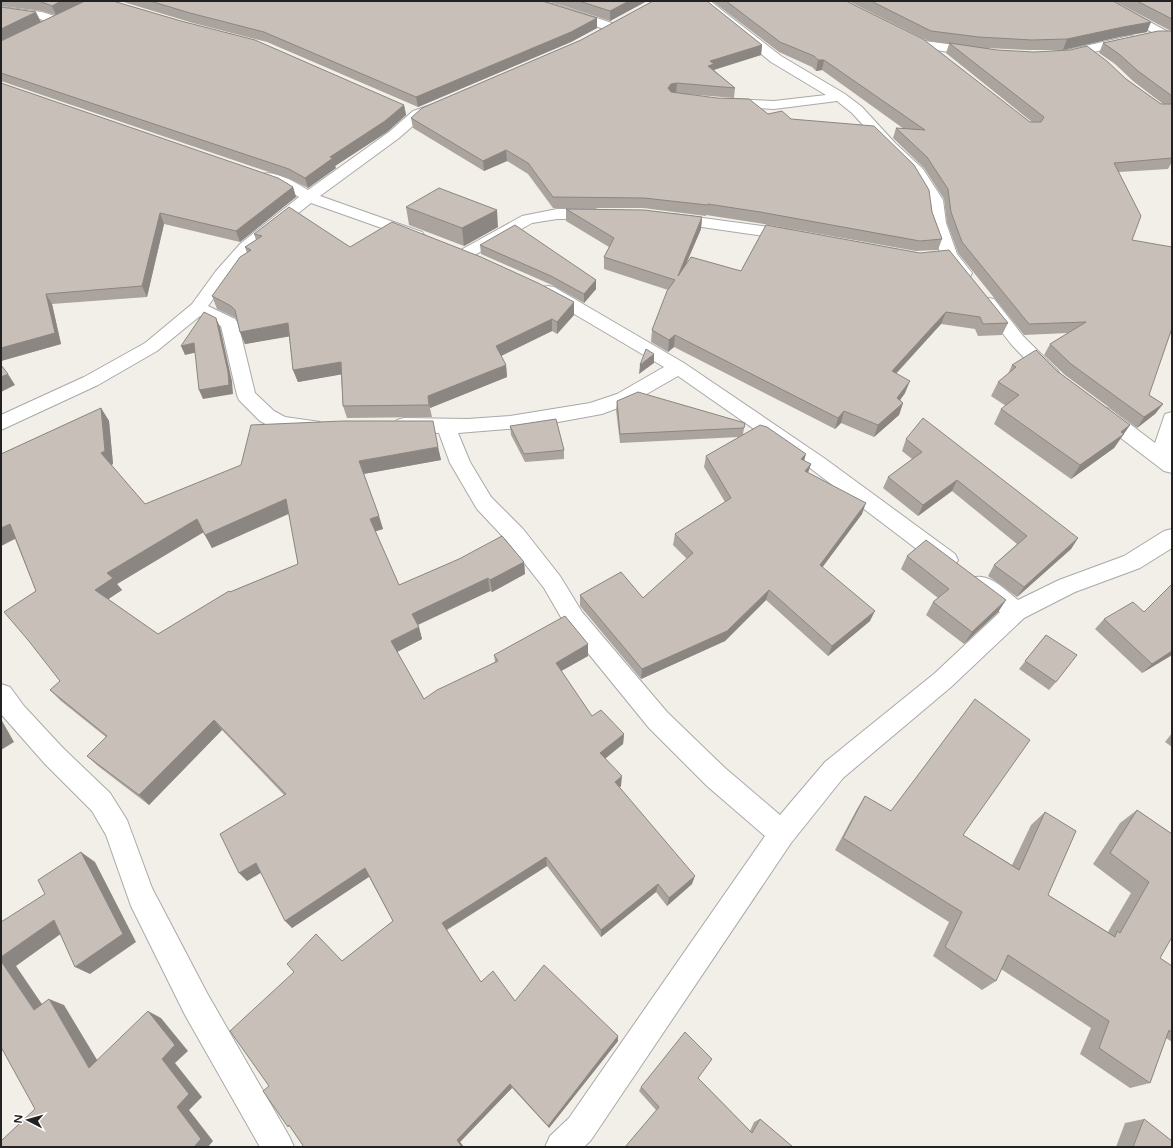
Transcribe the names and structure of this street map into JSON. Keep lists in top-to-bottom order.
{
  "north": "left"
}
